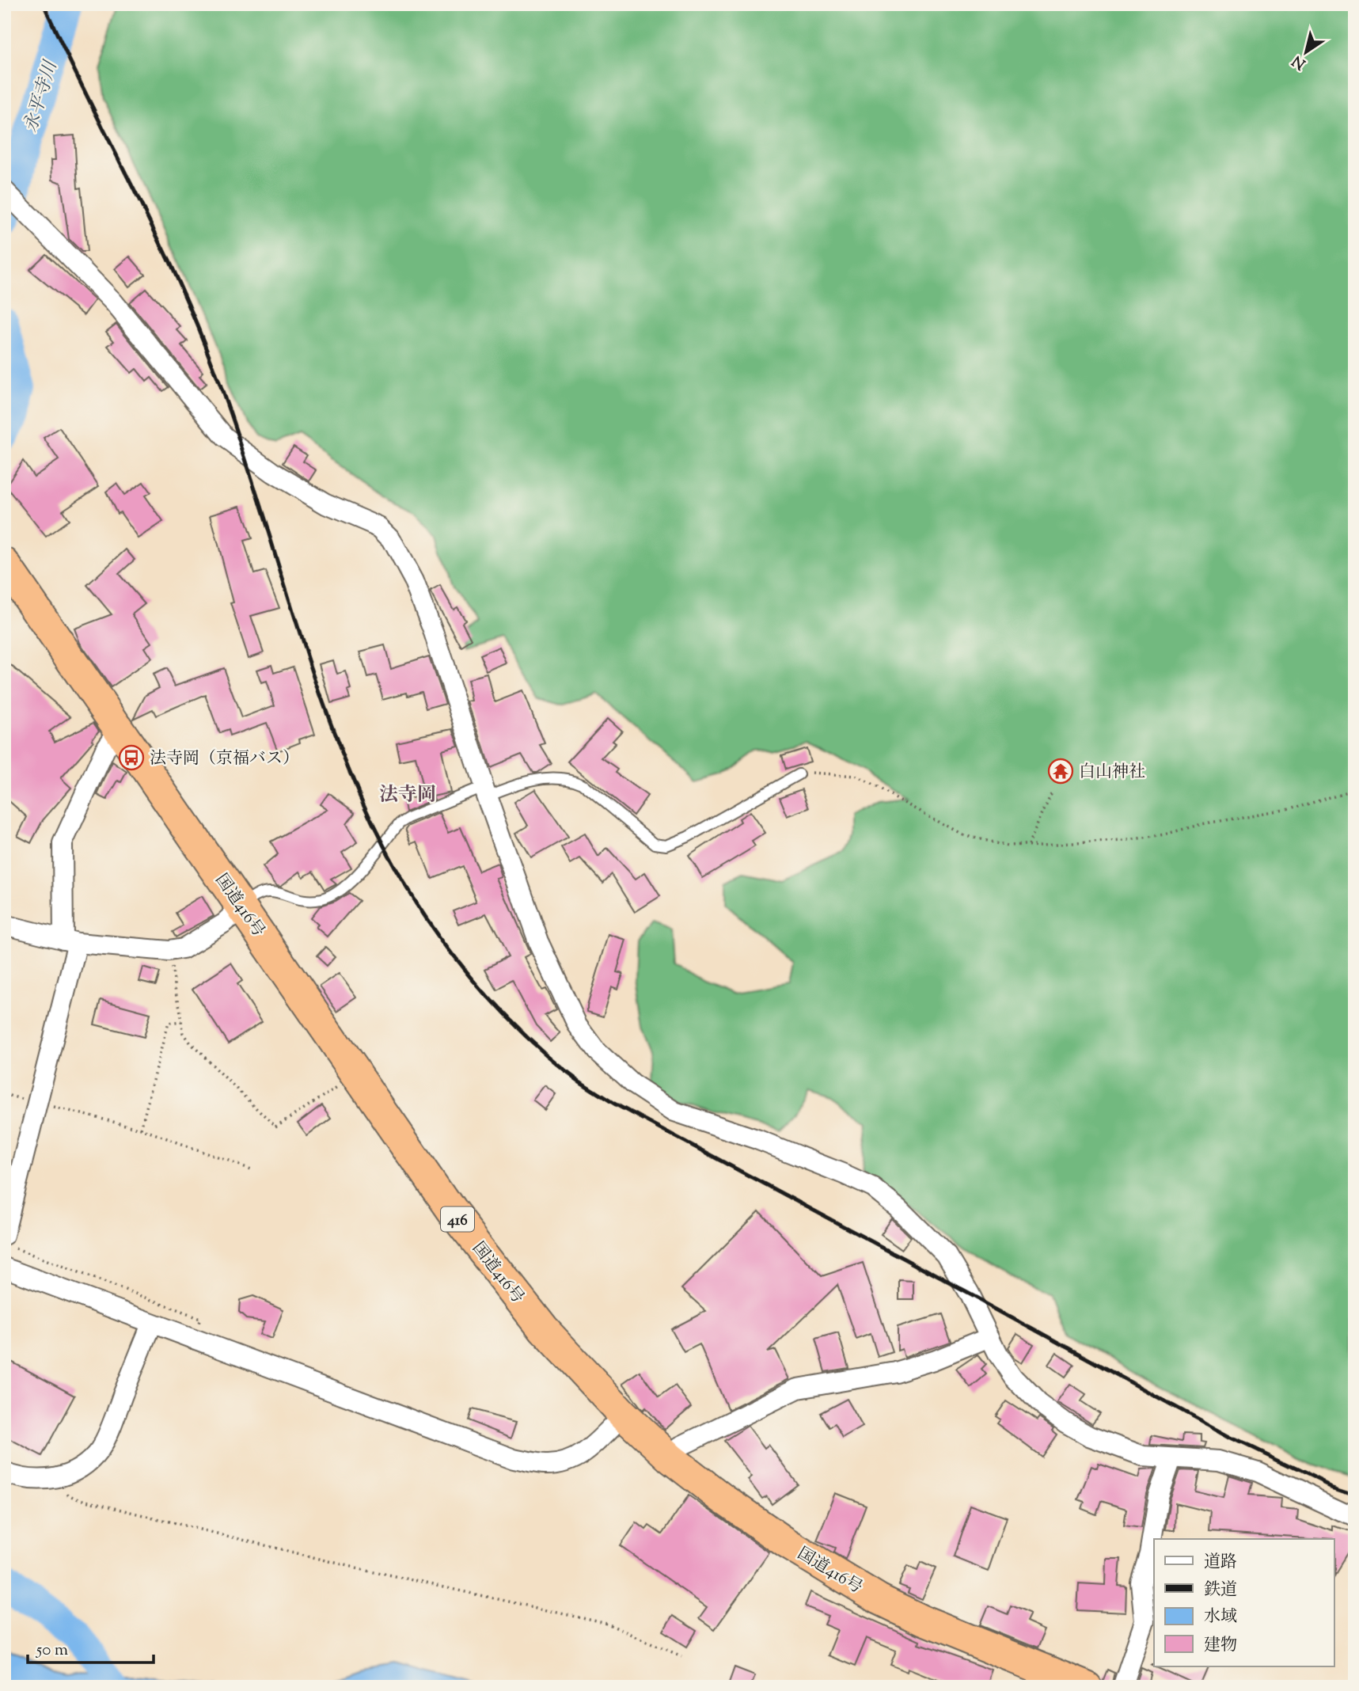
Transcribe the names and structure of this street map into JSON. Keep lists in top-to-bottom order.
{
  "streets": {
    "highway": ["国道416号", "416"]
  },
  "districts": ["法寺岡"],
  "water": ["永平寺川"],
  "places": {
    "bus stop": ["法寺岡（京福バス）"],
    "temple": ["白山神社"]
  },
  "legend": [
    "道路",
    "鉄道",
    "水域",
    "建物"
  ],
  "scale_bar": "50 m",
  "north": "bottom left"
}
